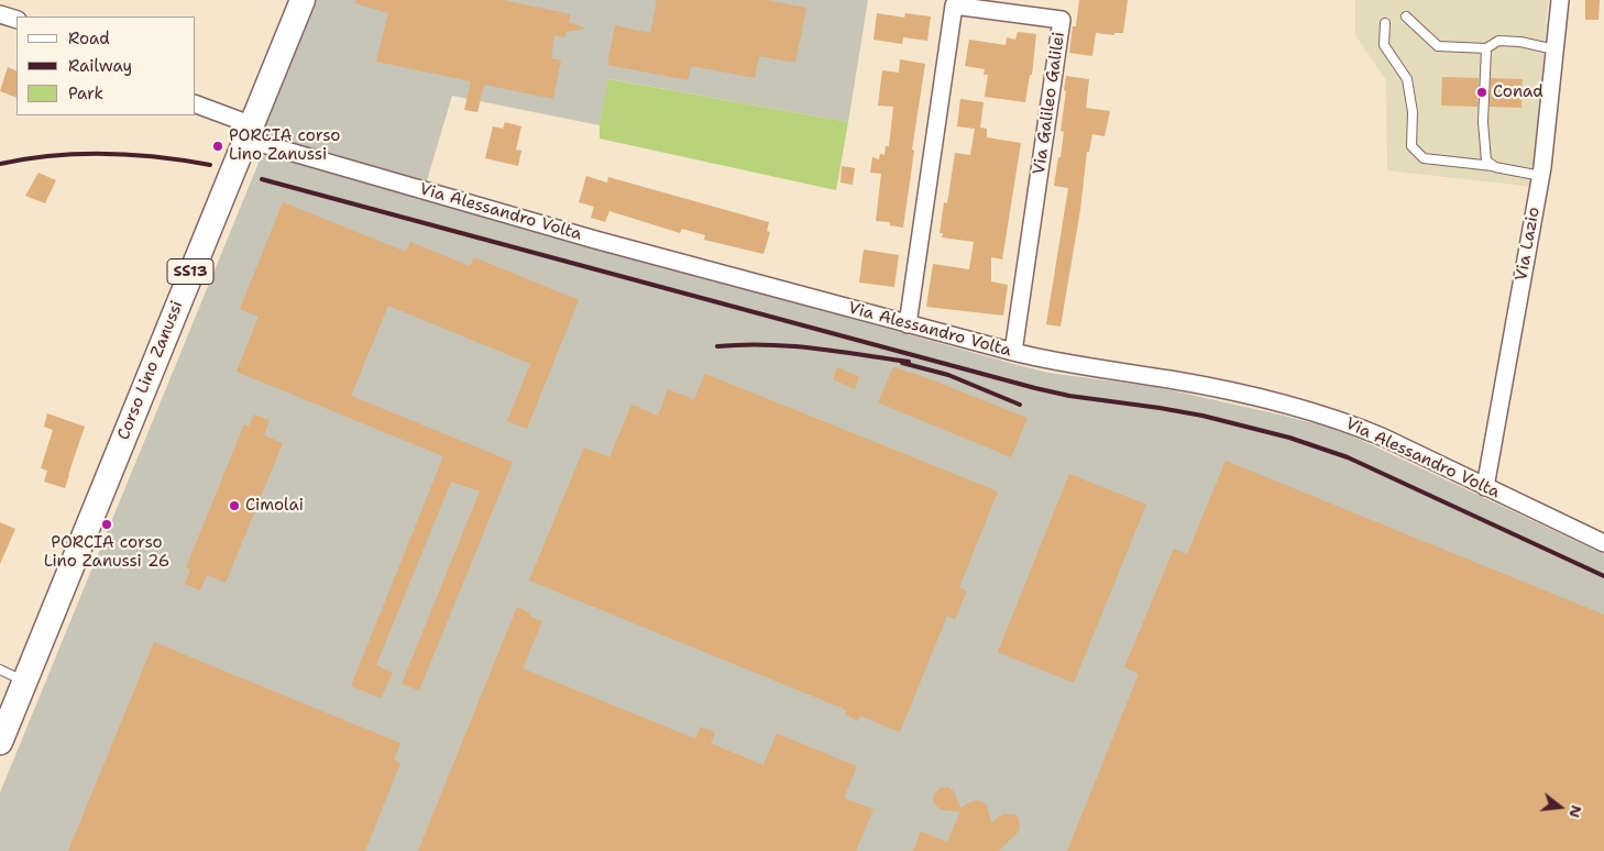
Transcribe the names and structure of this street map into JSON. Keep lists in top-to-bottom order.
{
  "streets": {
    "main road": ["SS13", "Corso Lino Zanussi"],
    "street": ["Via Galileo Galilei", "Via Alessandro Volta", "Via Lazio"]
  },
  "crossings": [
    ["Via Galileo Galilei", "Via Alessandro Volta"],
    ["Via Alessandro Volta", "Via Lazio"],
    ["Via Alessandro Volta", "Corso Lino Zanussi"]
  ],
  "places": [
    "Conad",
    "PORCIA corso Lino Zanussi",
    "Cimolai",
    "PORCIA corso Lino Zanussi 26"
  ],
  "legend": ["Road", "Railway", "Park"],
  "north": "right"
}
